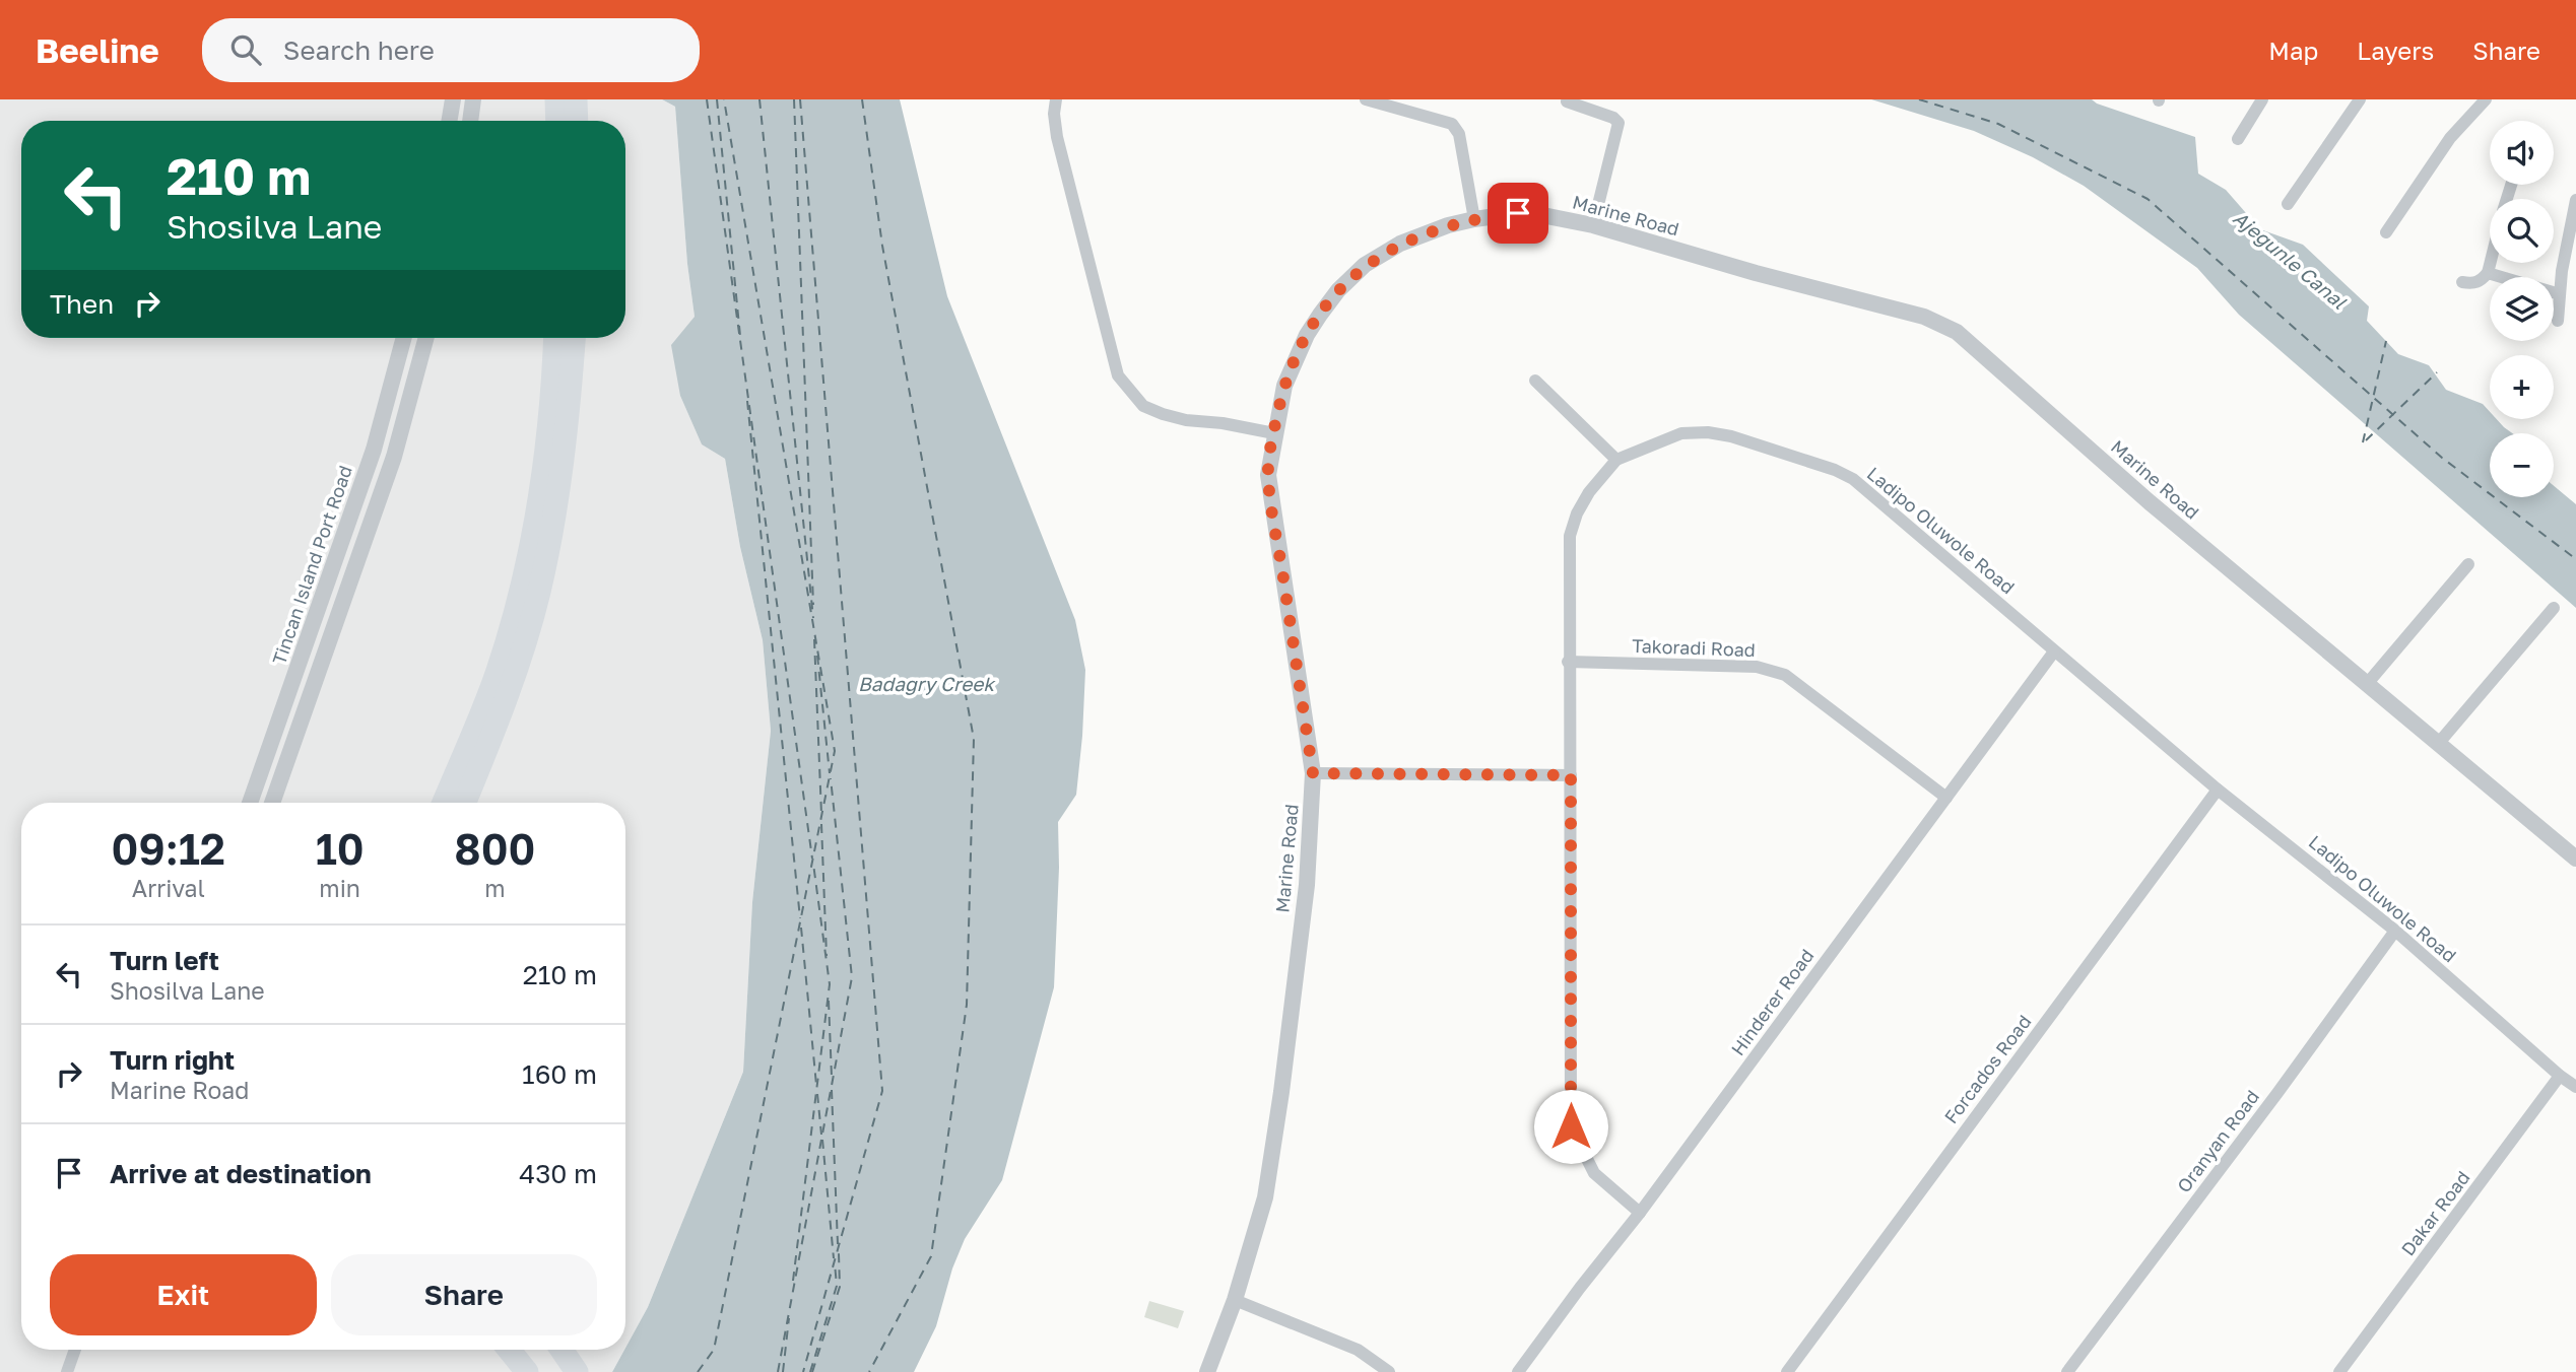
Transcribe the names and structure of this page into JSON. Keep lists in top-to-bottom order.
{
  "streets": {
    "street": [
      "Marine Road",
      "Ladipo Oluwole Road",
      "Tincan Island Port Road",
      "Takoradi Road",
      "Hinderer Road",
      "Forcados Road",
      "Oranyan Road",
      "Dakar Road"
    ]
  },
  "crossings": [
    ["Ladipo Oluwole Road", "Takoradi Road"],
    ["Ladipo Oluwole Road", "Hinderer Road"],
    ["Ladipo Oluwole Road", "Forcados Road"],
    ["Ladipo Oluwole Road", "Oranyan Road"],
    ["Ladipo Oluwole Road", "Dakar Road"],
    ["Takoradi Road", "Hinderer Road"]
  ],
  "water": ["Ajegunle Canal", "Badagry Creek"],
  "page": {
    "header": "Beeline",
    "search": "Search here",
    "nav": ["Map", "Layers", "Share"],
    "map_buttons": ["+", "−"],
    "turn": ["210 m", "Shosilva Lane"],
    "then": "Then",
    "eta": [
      "09:12",
      "Arrival",
      "10",
      "min",
      "800",
      "m"
    ],
    "list": [
      {
        "name": "Turn left",
        "note": "Shosilva Lane",
        "value": "210 m"
      },
      {
        "name": "Turn right",
        "note": "Marine Road",
        "value": "160 m"
      },
      {
        "name": "Arrive at destination",
        "value": "430 m"
      }
    ],
    "buttons": ["Exit", "Share"]
  }
}
